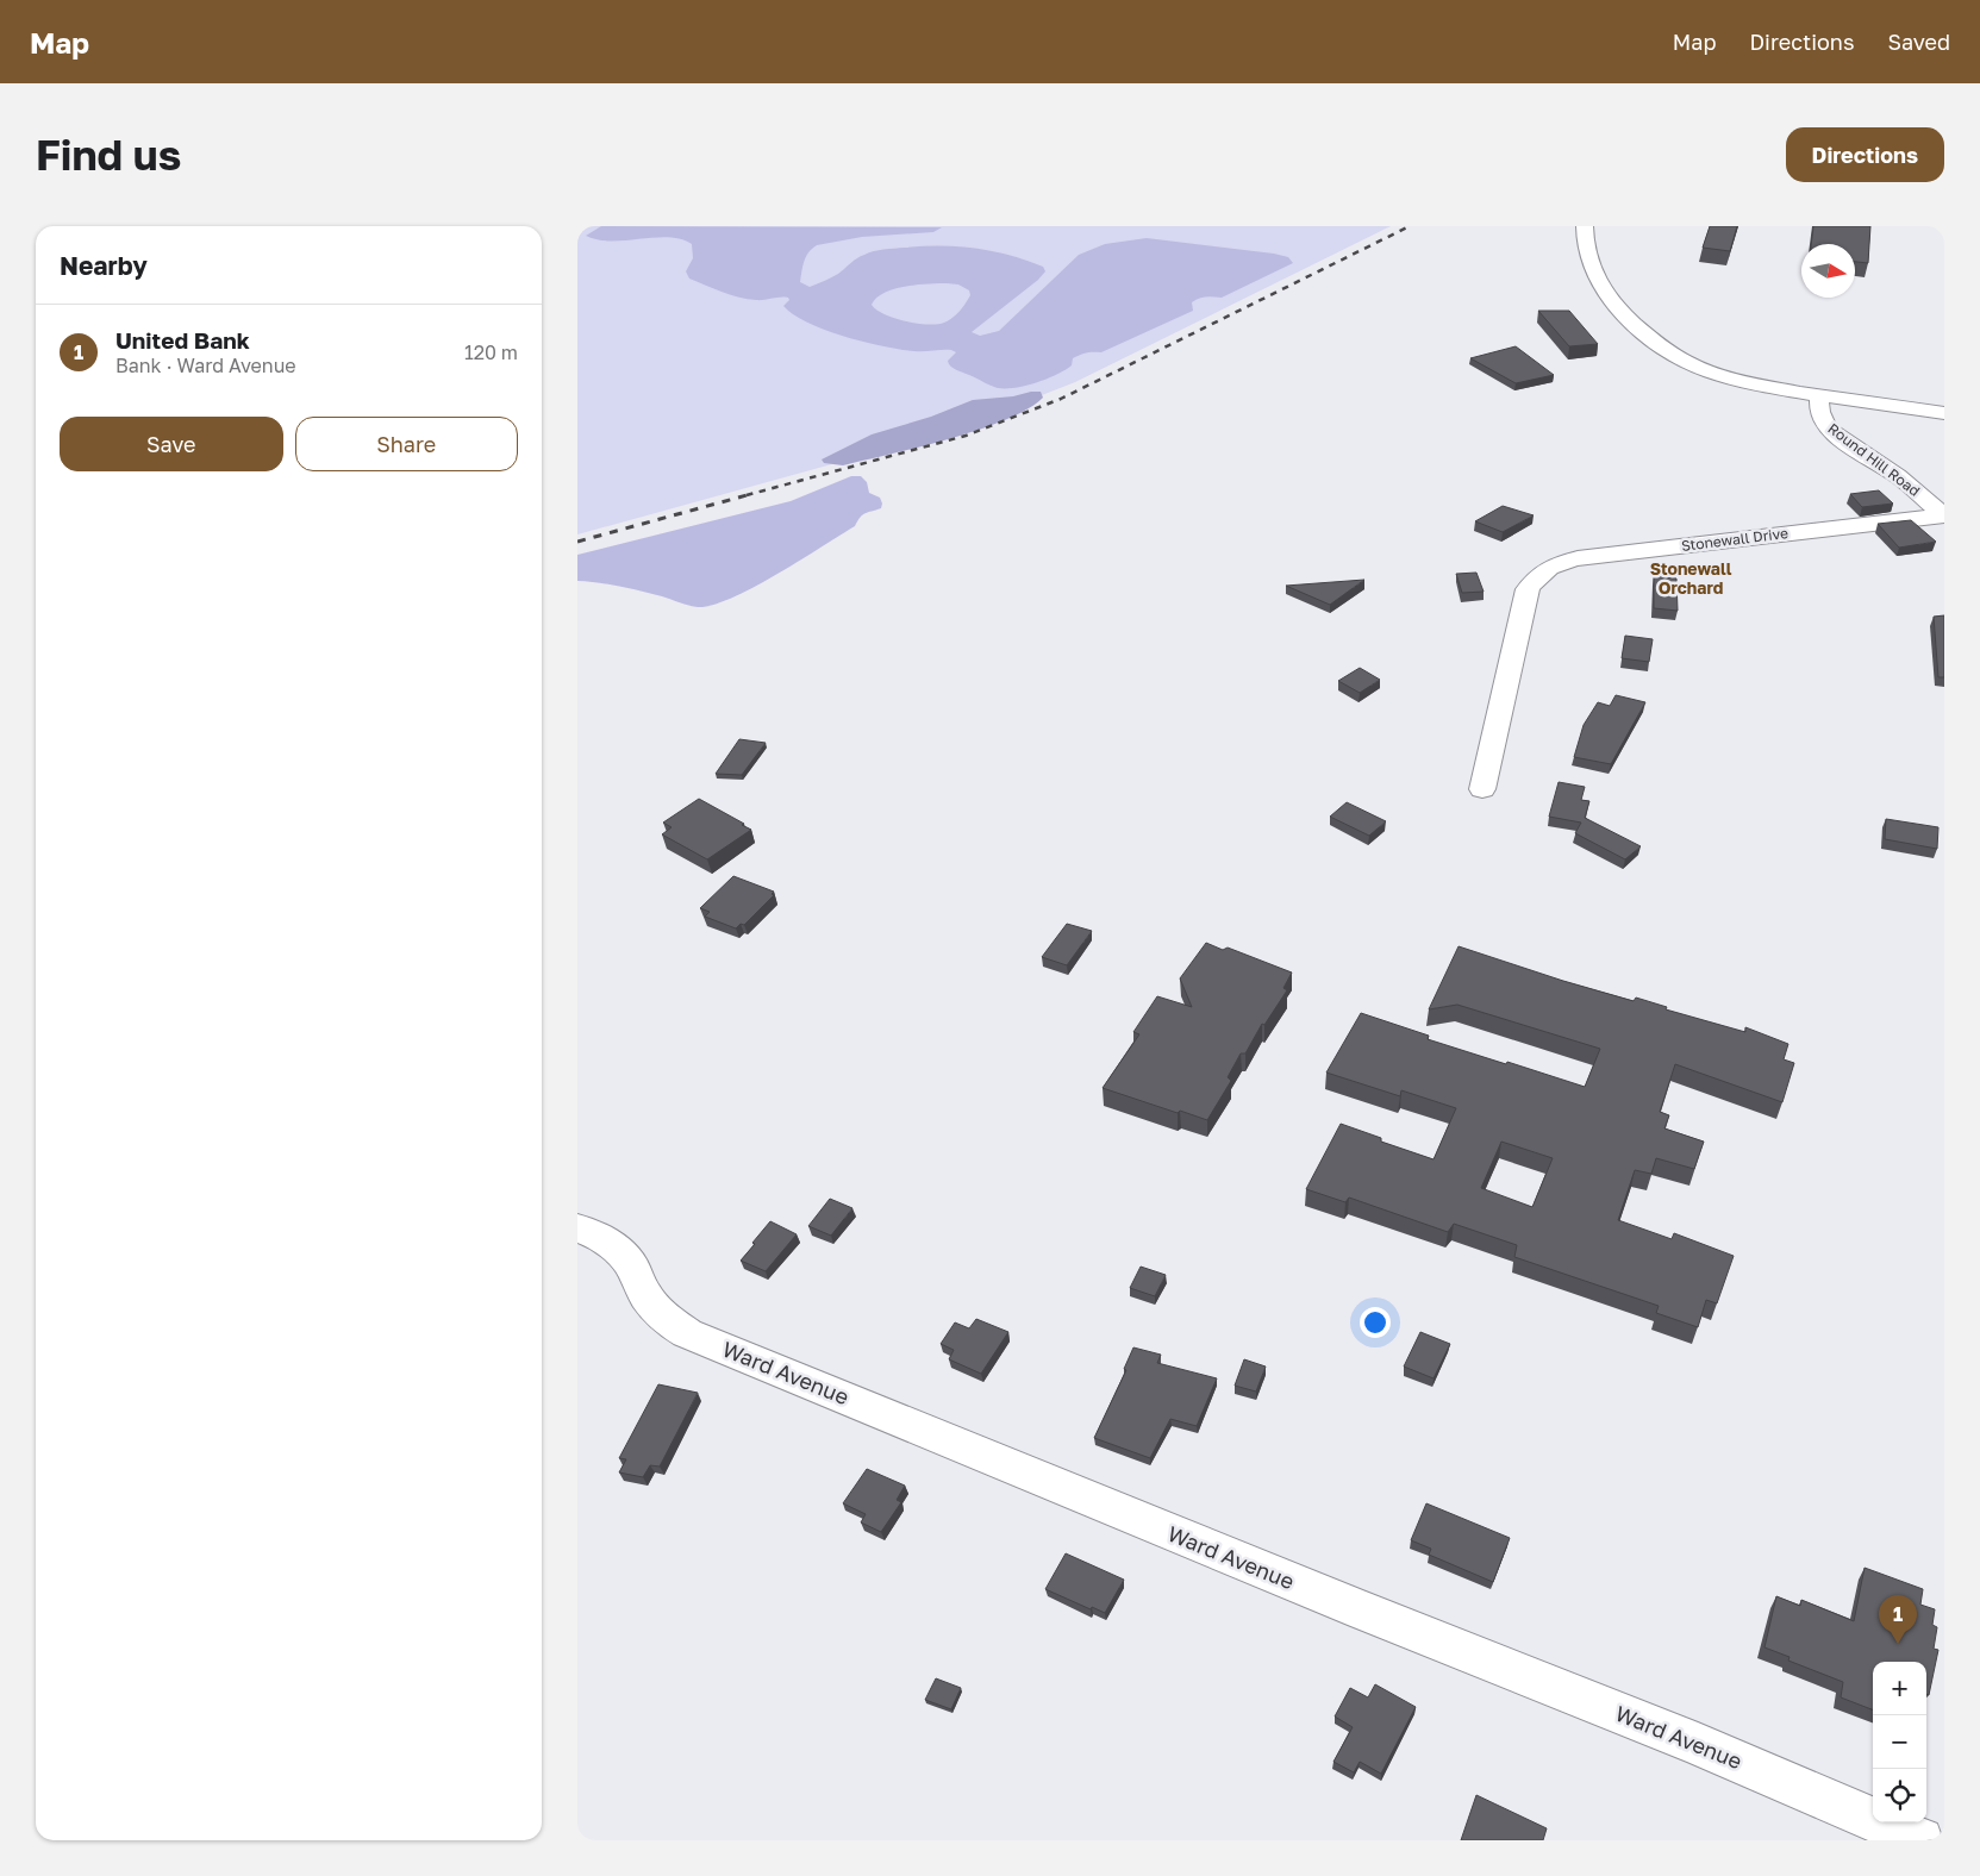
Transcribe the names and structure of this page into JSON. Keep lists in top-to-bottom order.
{
  "streets": {
    "street": ["Round Hill Road", "Stonewall Drive", "Ward Avenue"]
  },
  "crossings": [
    ["Round Hill Road", "Stonewall Drive"]
  ],
  "districts": ["Stonewall Orchard"],
  "north": "right",
  "page": {
    "header": "Map",
    "nav": ["Map", "Directions", "Saved"],
    "buttons": [
      "Directions",
      ["Save", "Share"]
    ],
    "title": "Find us",
    "heading": "Nearby",
    "list": [
      {
        "mark": "1",
        "name": "United Bank",
        "note": "Bank · Ward Avenue",
        "value": "120 m"
      }
    ],
    "pins": "1",
    "map_buttons": ["+", "−"]
  }
}
